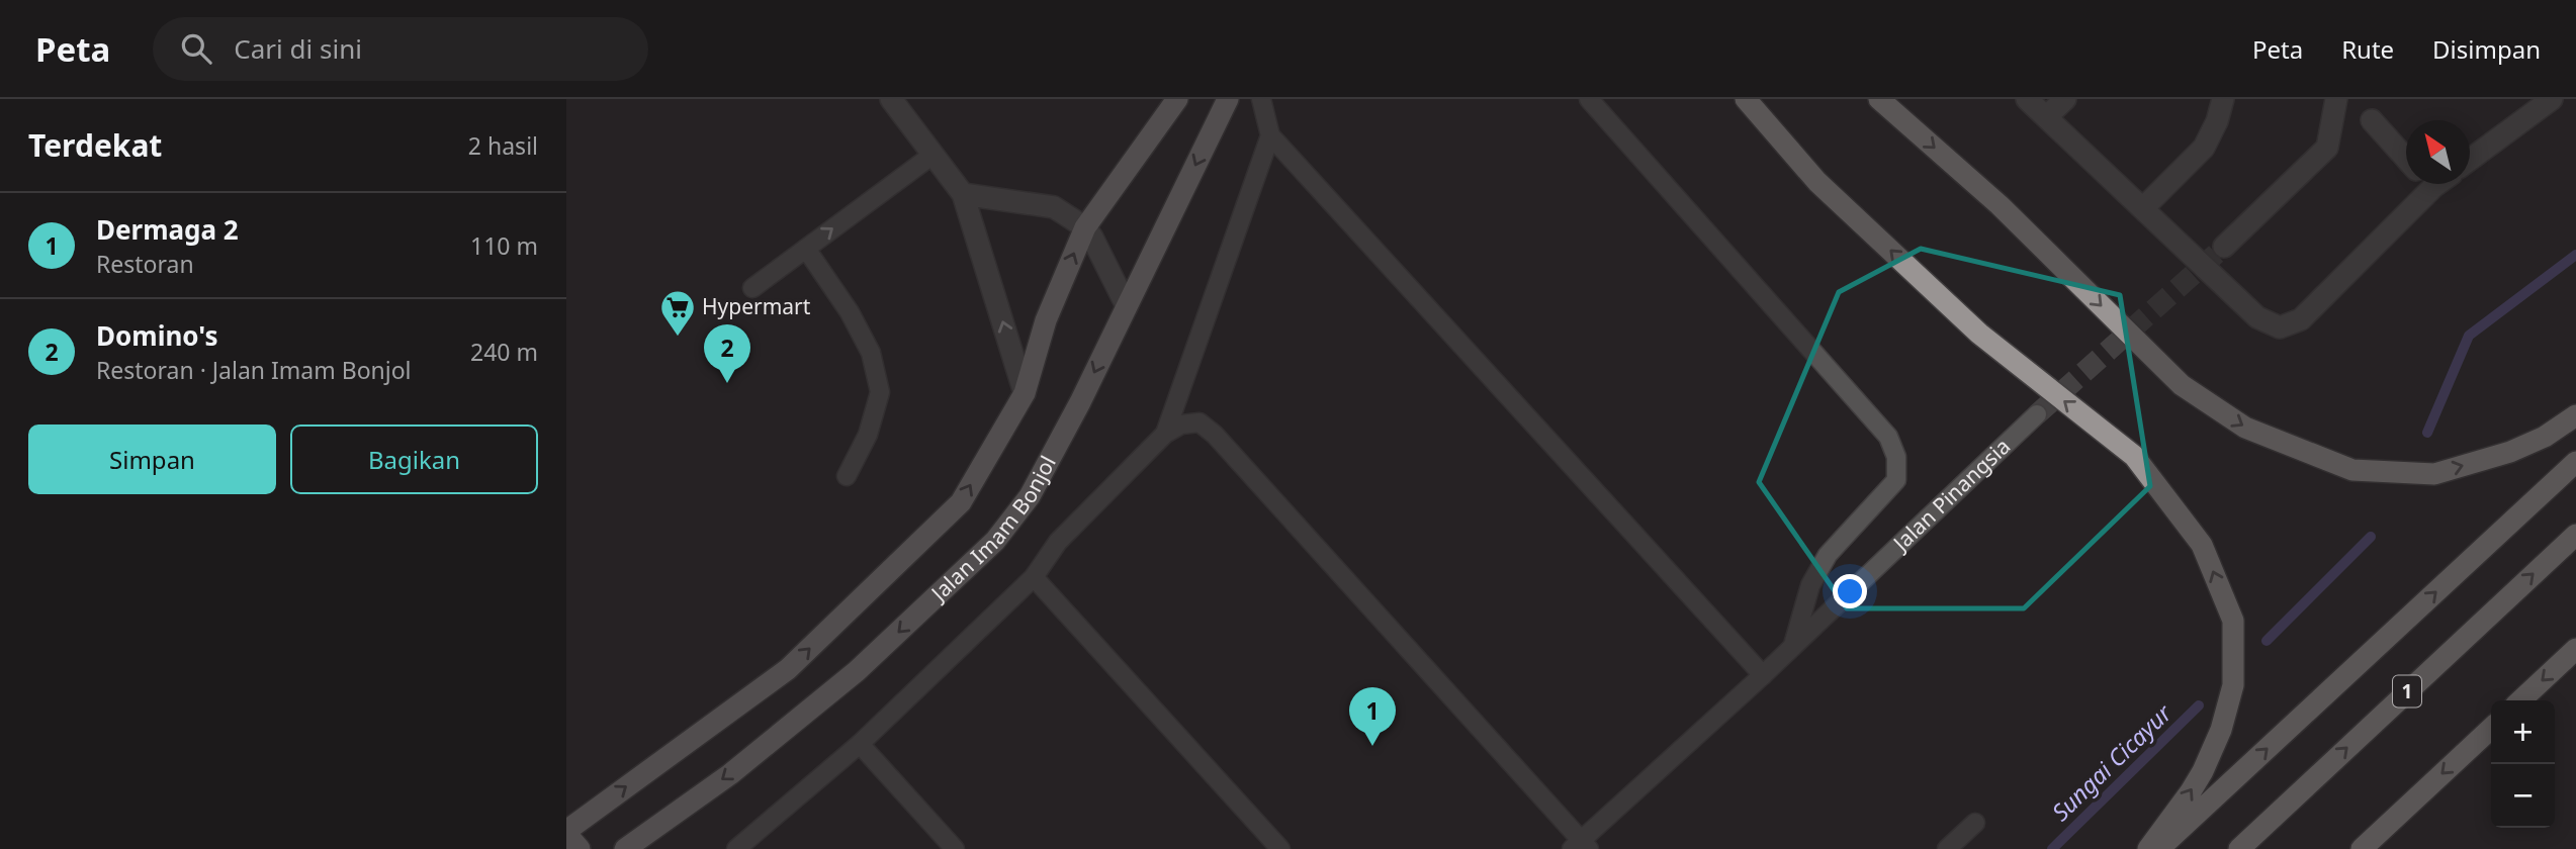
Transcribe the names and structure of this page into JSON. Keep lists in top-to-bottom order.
{
  "streets": {
    "highway": ["1"],
    "main road": ["Jalan Imam Bonjol"],
    "lane": ["Jalan Pinangsia"]
  },
  "water": ["Sungai Cicayur"],
  "places": {
    "supermarket": ["Hypermart"]
  },
  "north": "top left",
  "page": {
    "header": "Peta",
    "search": "Cari di sini",
    "nav": ["Peta", "Rute", "Disimpan"],
    "heading": ["Terdekat", "2 hasil"],
    "list": [
      {
        "mark": "1",
        "name": "Dermaga 2",
        "note": "Restoran",
        "value": "110 m"
      },
      {
        "mark": "2",
        "name": "Domino's",
        "note": "Restoran · Jalan Imam Bonjol",
        "value": "240 m"
      }
    ],
    "pins": ["2", "1"],
    "buttons": ["Simpan", "Bagikan"],
    "map_buttons": ["+", "−"]
  }
}
